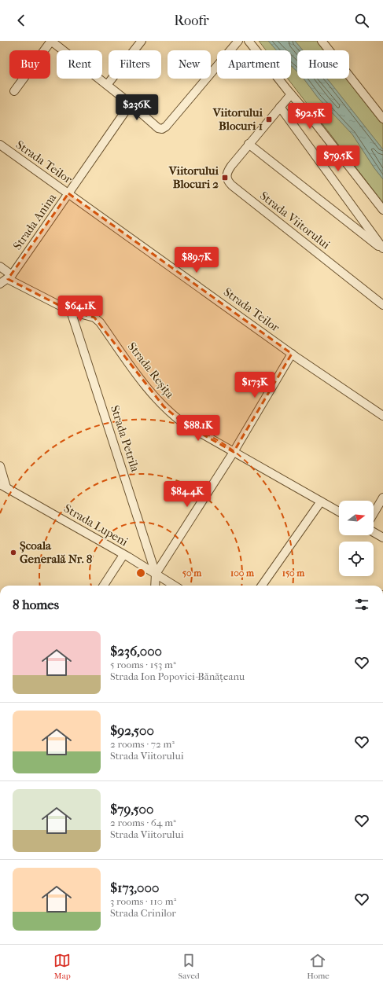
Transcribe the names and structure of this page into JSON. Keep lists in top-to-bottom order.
{
  "streets": {
    "street": [
      "Strada Teilor",
      "Strada Viitorului",
      "Strada Anina",
      "Strada Reșița",
      "Strada Petrila",
      "Strada Lupeni"
    ]
  },
  "crossings": [
    ["Strada Teilor", "Strada Anina"],
    ["Strada Anina", "Strada Reșița"],
    ["Strada Reșița", "Strada Petrila"],
    ["Strada Petrila", "Strada Lupeni"]
  ],
  "places": {
    "transit": ["Viitorului Blocuri 1", "Viitorului Blocuri 2"],
    "other": ["Școala Generală Nr. 8"]
  },
  "north": "right",
  "page": {
    "header": "Roofr",
    "chip": [
      "Buy",
      "Rent",
      "Filters",
      "New",
      "Apartment",
      "House"
    ],
    "price": [
      "$236K",
      "$92.5K",
      "$79.5K",
      "$89.7K",
      "$64.1K",
      "$173K",
      "$88.1K",
      "$84.4K"
    ],
    "heading": "8 homes",
    "list": [
      {
        "name": "$236,000",
        "note": "5 rooms · 153 m² · Strada Ion Popovici-Bănățeanu"
      },
      {
        "name": "$92,500",
        "note": "2 rooms · 72 m² · Strada Viitorului"
      },
      {
        "name": "$79,500",
        "note": "2 rooms · 64 m² · Strada Viitorului"
      },
      {
        "name": "$173,000",
        "note": "3 rooms · 110 m² · Strada Crinilor"
      }
    ],
    "tabs": ["Map", "Saved", "Home"]
  },
  "rings": ["50 m", "100 m", "150 m"]
}
